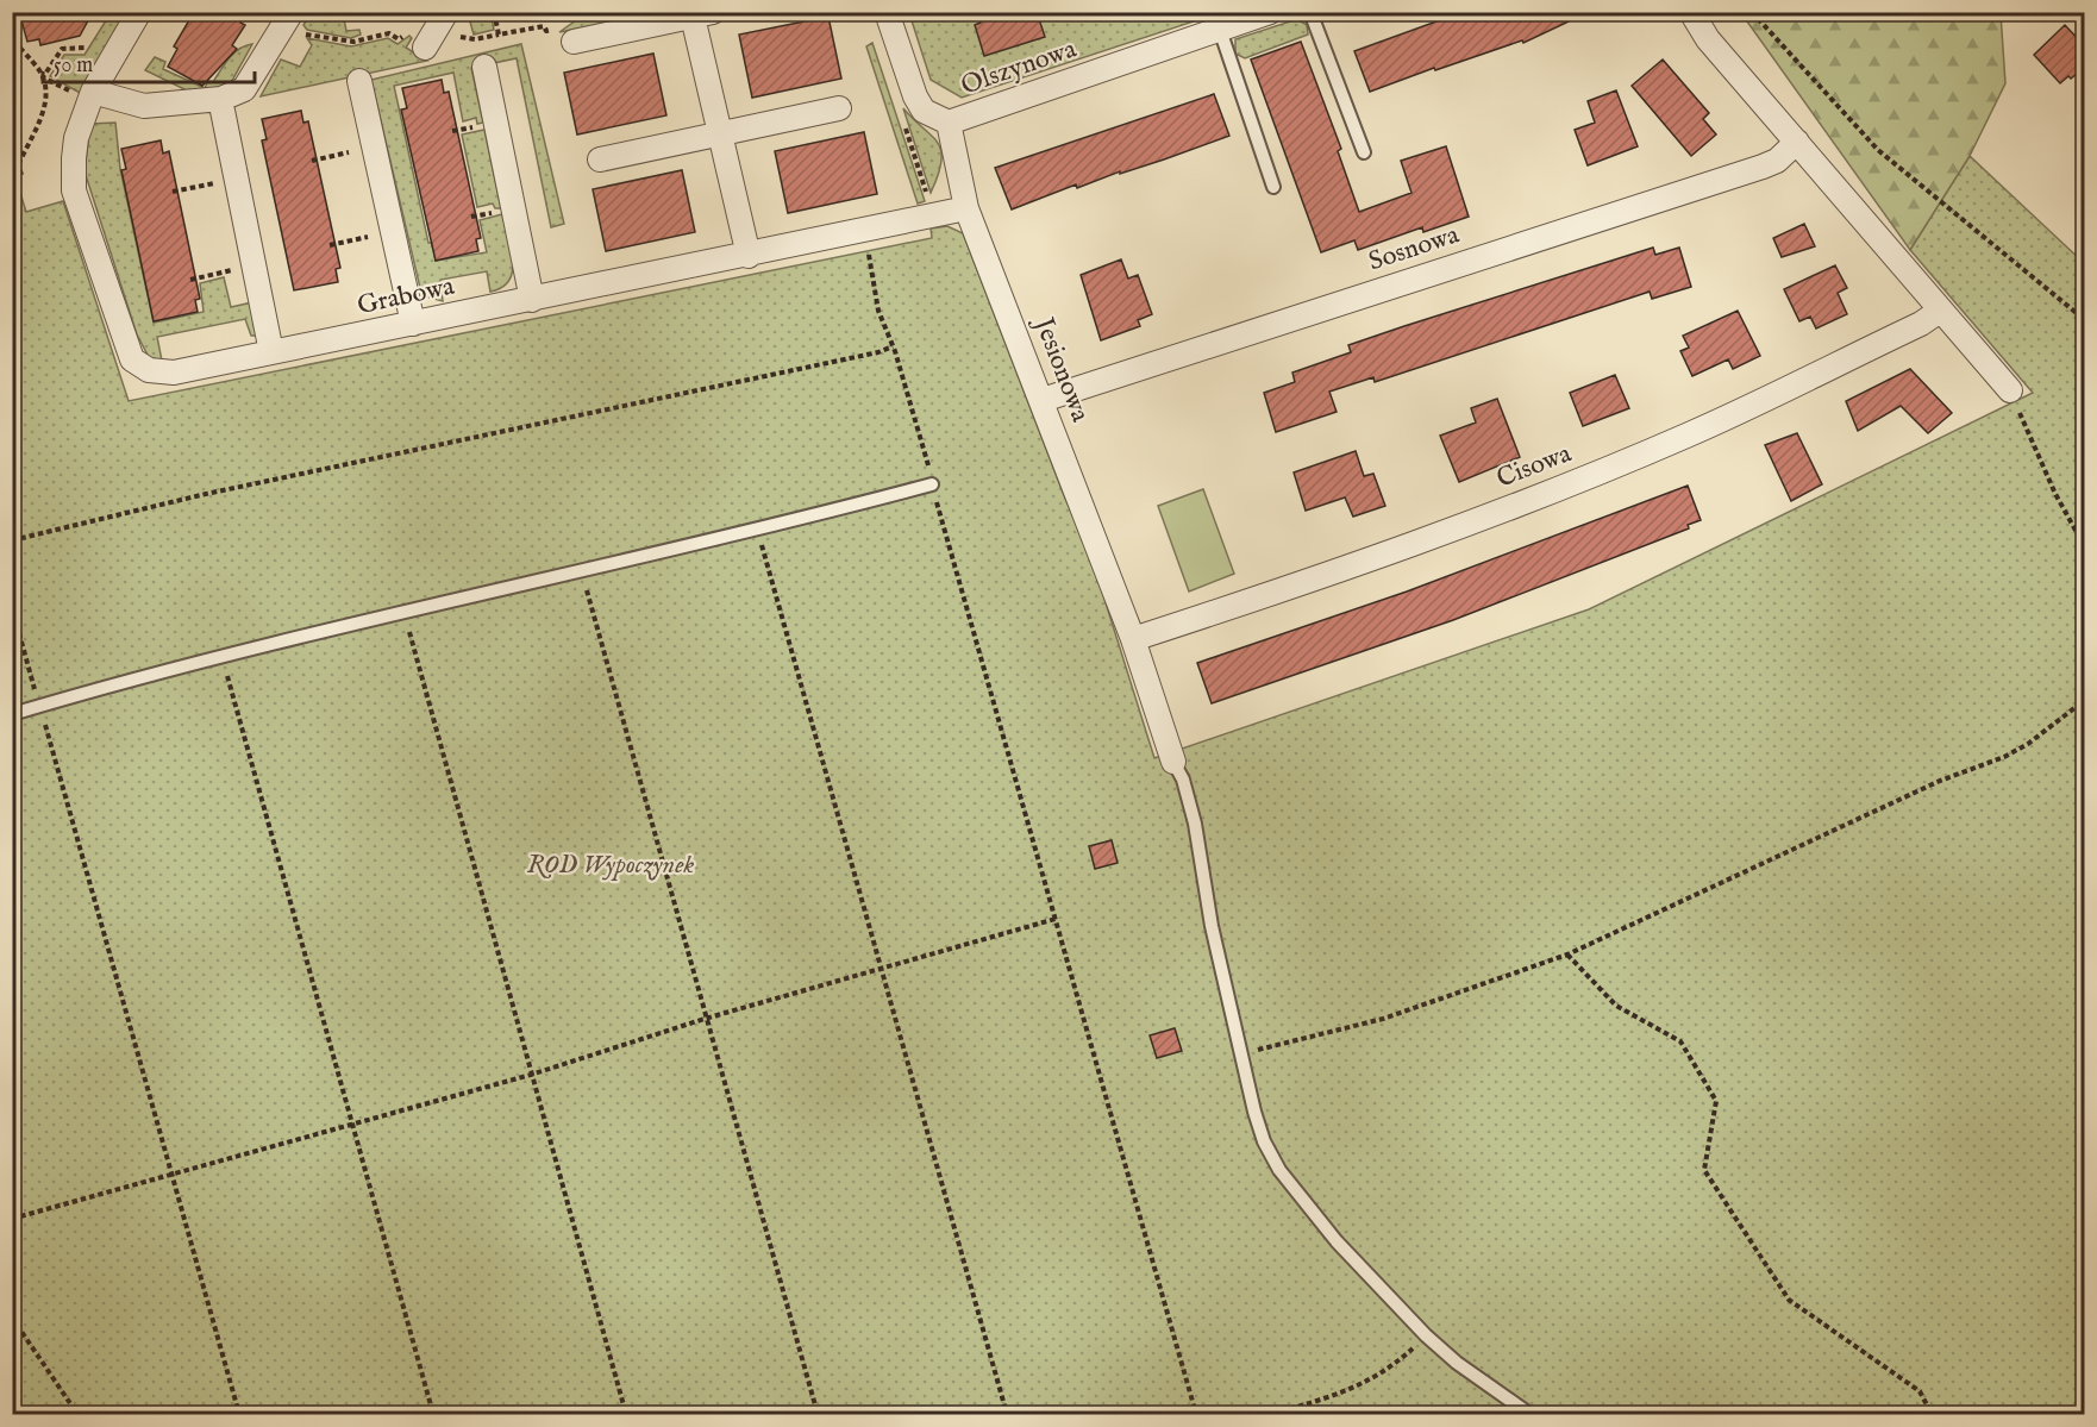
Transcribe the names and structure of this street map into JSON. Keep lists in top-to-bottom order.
{
  "streets": {
    "street": [
      "Olszynowa",
      "Sosnowa",
      "Grabowa",
      "Jesionowa",
      "Cisowa"
    ]
  },
  "crossings": [
    ["Olszynowa", "Jesionowa"],
    ["Sosnowa", "Jesionowa"],
    ["Grabowa", "Jesionowa"],
    ["Jesionowa", "Cisowa"]
  ],
  "parks": ["ROD Wypoczynek"],
  "scale_bar": "50 m"
}
